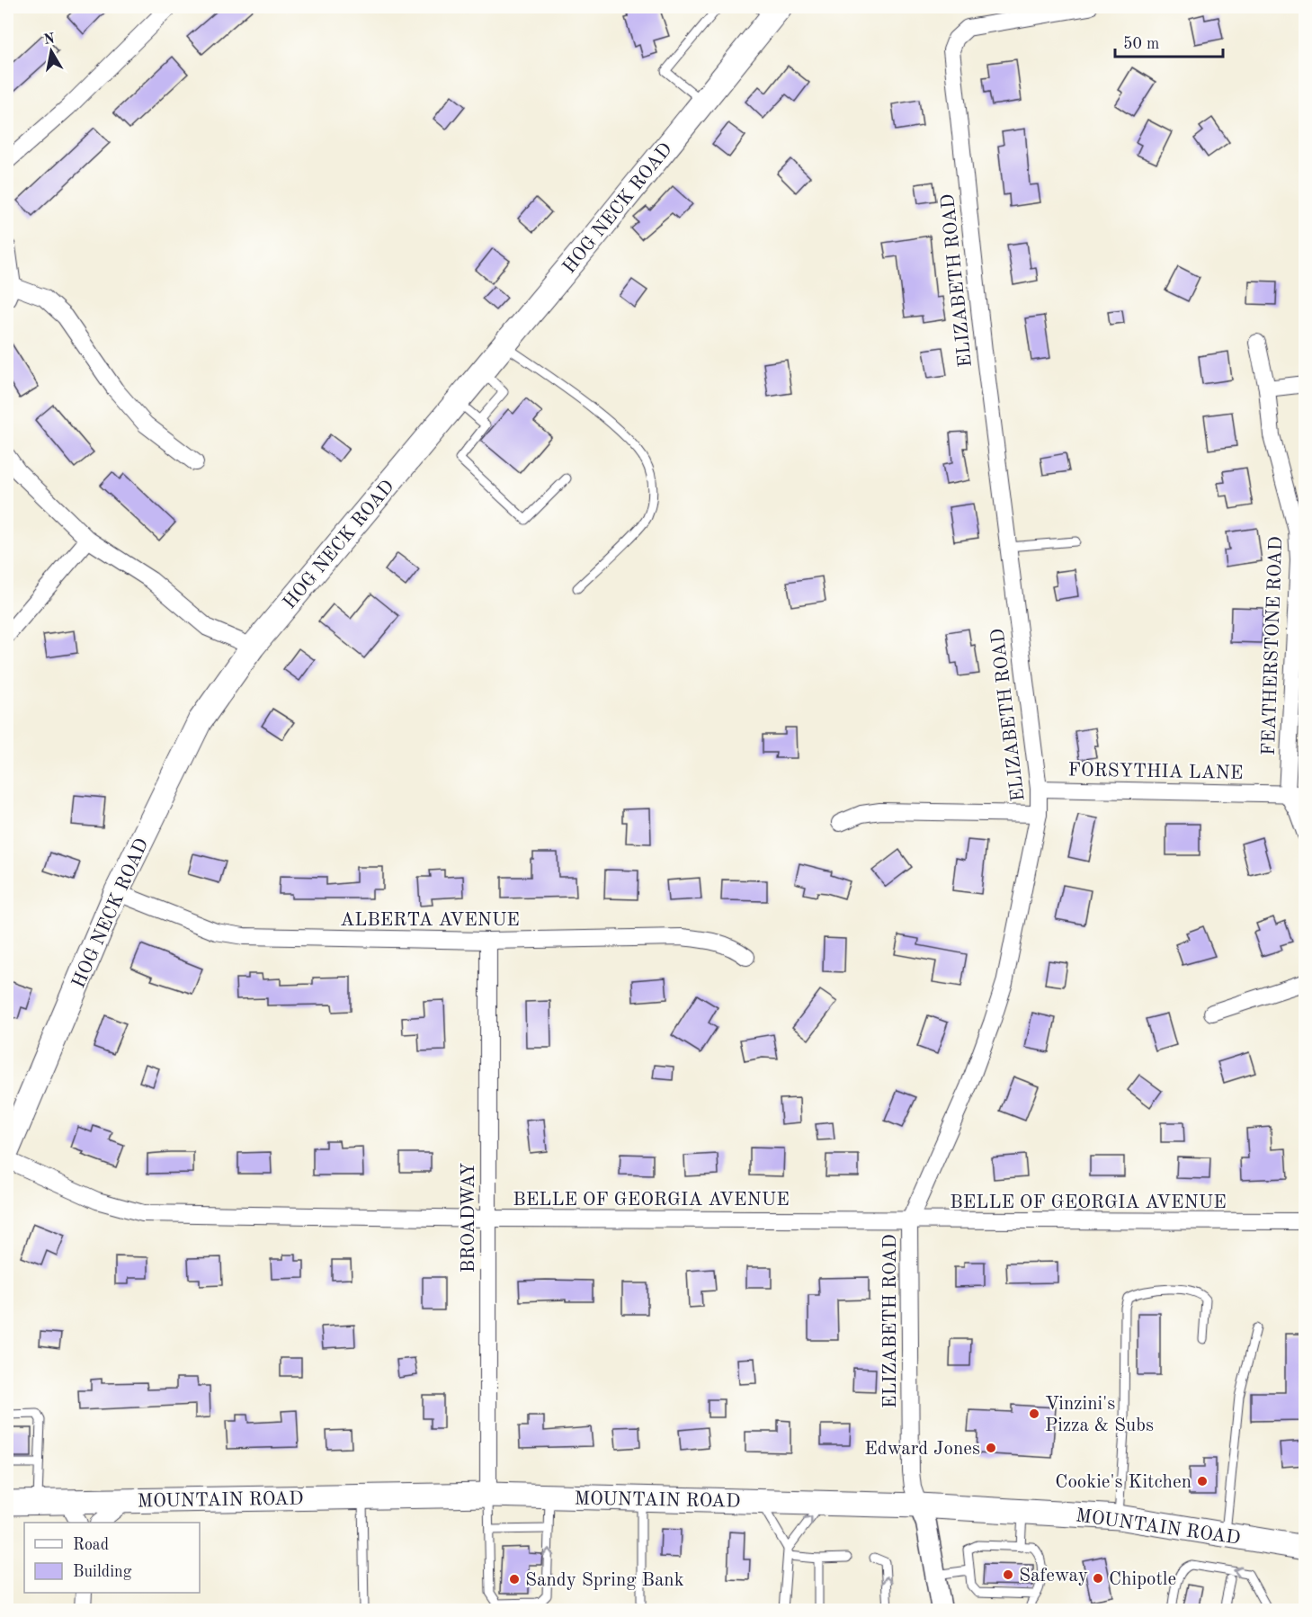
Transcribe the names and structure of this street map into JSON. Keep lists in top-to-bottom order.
{
  "streets": {
    "main road": ["HOG NECK ROAD", "MOUNTAIN ROAD"],
    "street": [
      "ELIZABETH ROAD",
      "FEATHERSTONE ROAD",
      "FORSYTHIA LANE",
      "ALBERTA AVENUE",
      "BELLE OF GEORGIA AVENUE",
      "BROADWAY"
    ]
  },
  "crossings": [
    ["HOG NECK ROAD", "ALBERTA AVENUE"],
    ["ELIZABETH ROAD", "FORSYTHIA LANE"],
    ["ELIZABETH ROAD", "BELLE OF GEORGIA AVENUE"],
    ["ELIZABETH ROAD", "MOUNTAIN ROAD"],
    ["FEATHERSTONE ROAD", "FORSYTHIA LANE"],
    ["ALBERTA AVENUE", "BROADWAY"],
    ["BELLE OF GEORGIA AVENUE", "BROADWAY"],
    ["BROADWAY", "MOUNTAIN ROAD"]
  ],
  "places": [
    "Vinzini's Pizza & Subs",
    "Edward Jones",
    "Cookie's Kitchen",
    "Safeway",
    "Chipotle",
    "Sandy Spring Bank"
  ],
  "legend": ["Road", "Building"],
  "scale_bar": "50 m",
  "north": "top"
}
